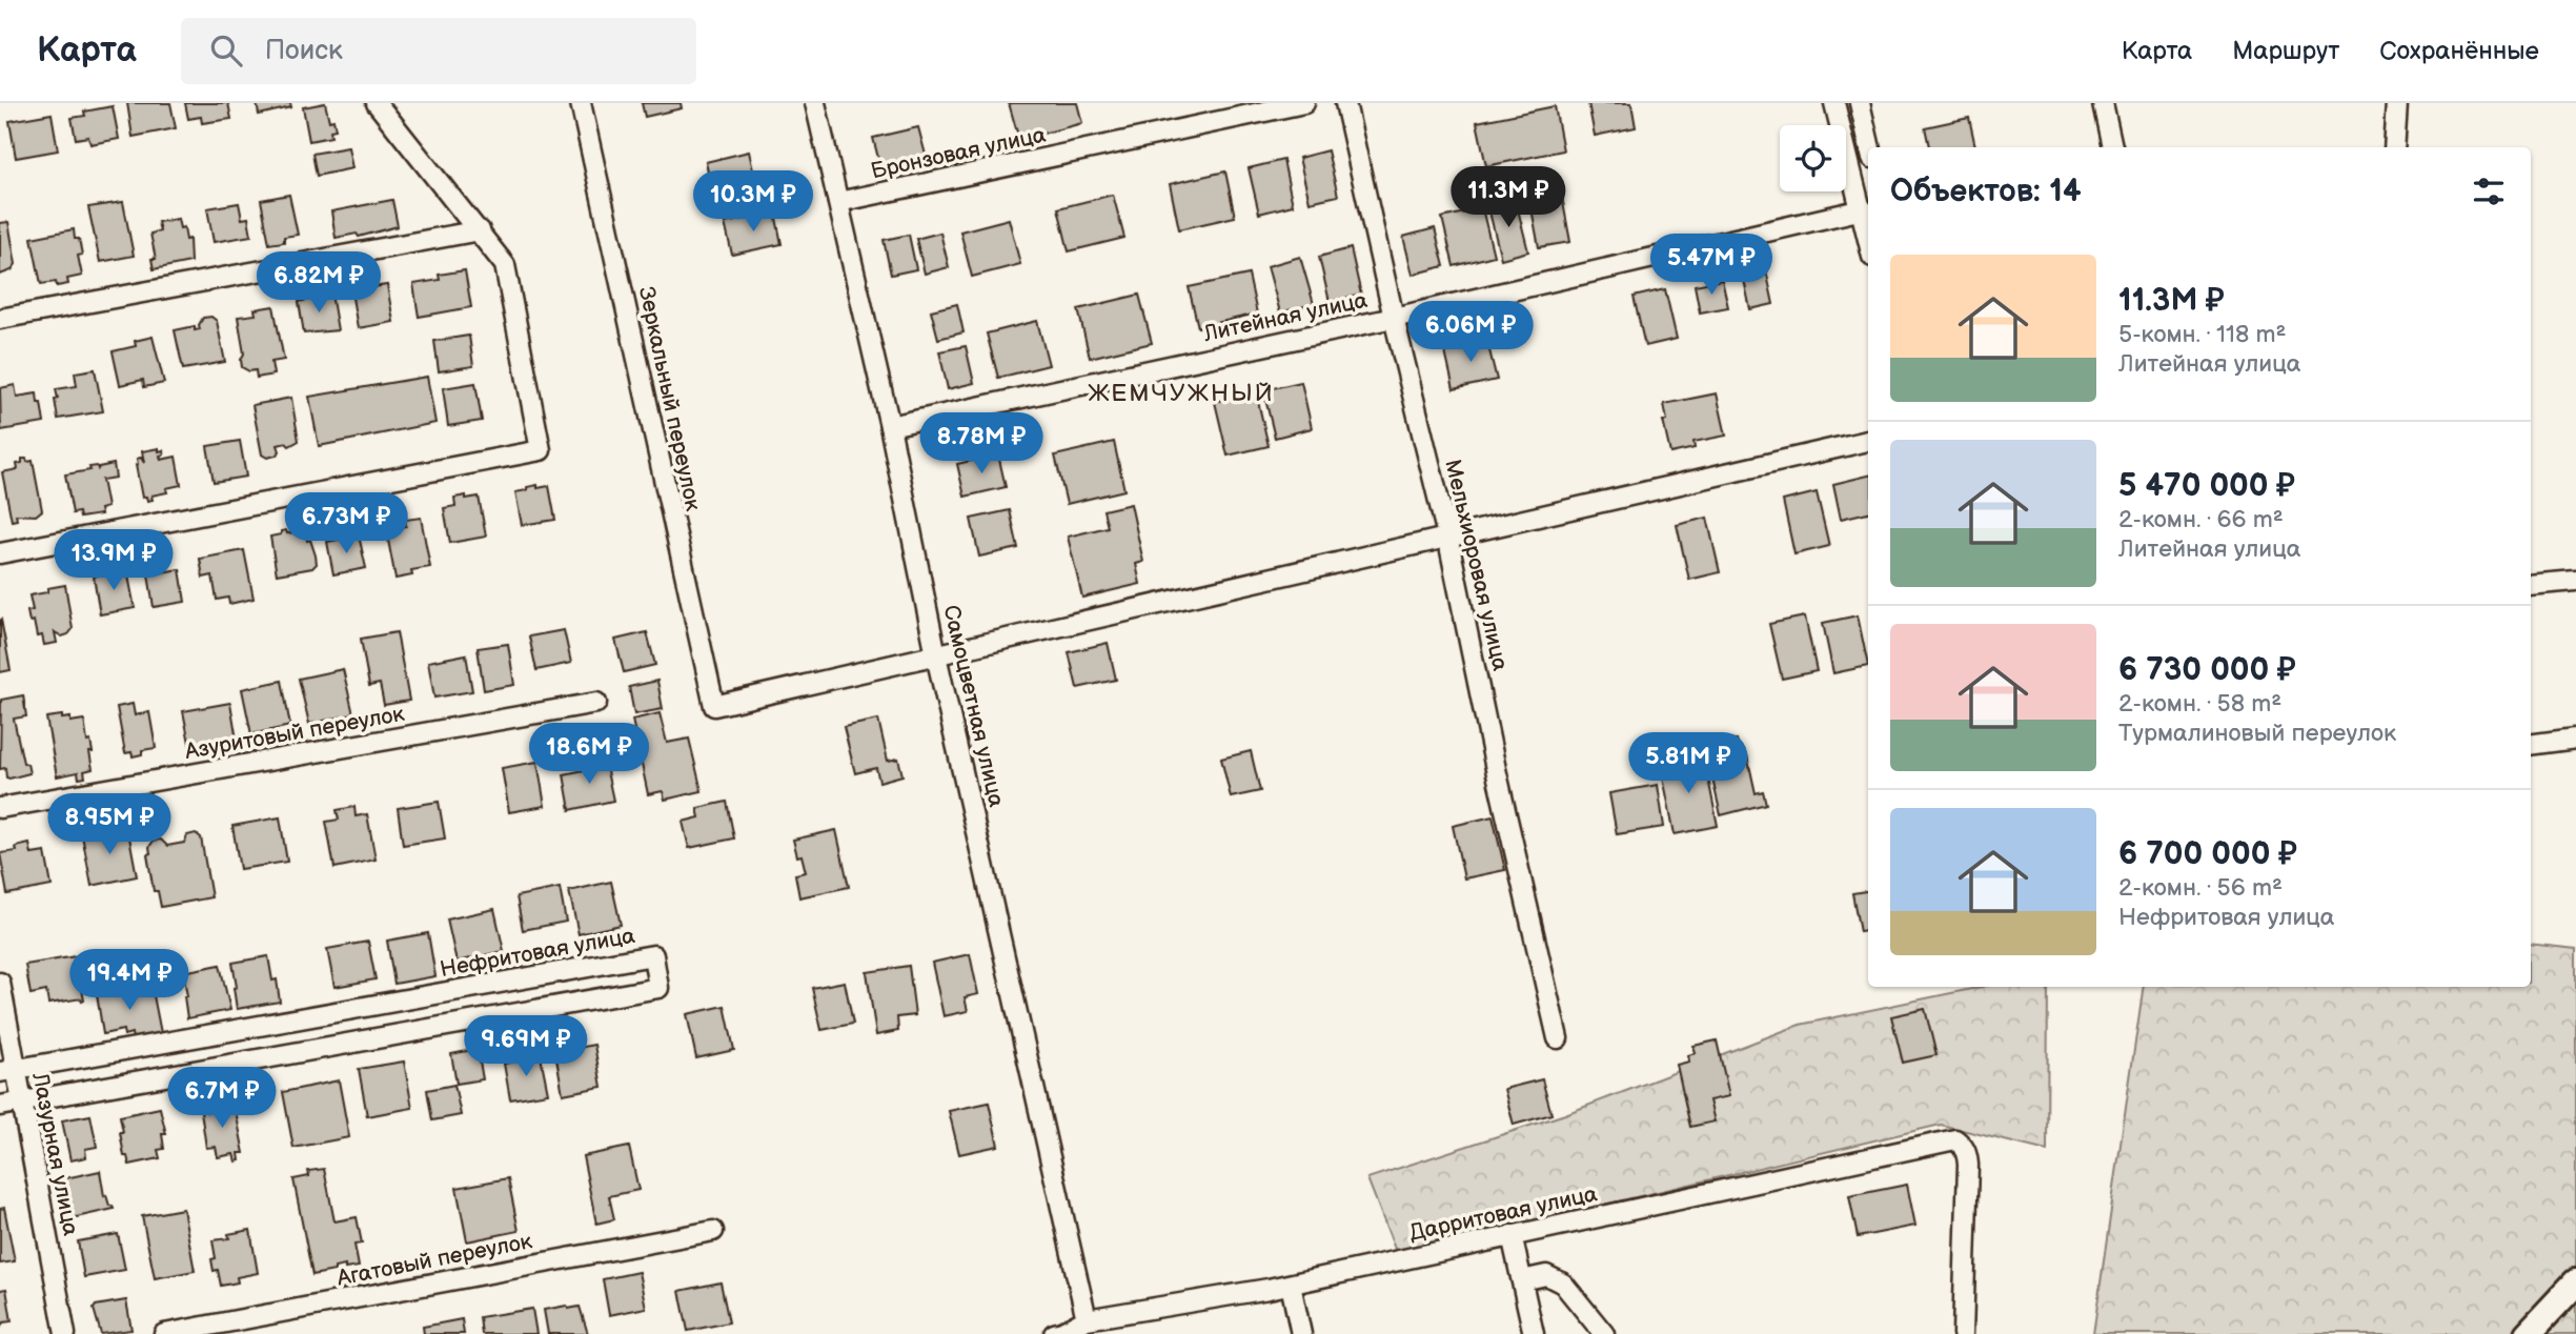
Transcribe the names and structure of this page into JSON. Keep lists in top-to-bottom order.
{
  "streets": {
    "street": [
      "Бронзовая улица",
      "Литейная улица",
      "Зеркальный переулок",
      "Мельхиоровая улица",
      "Самоцветная улица",
      "Азуритовый переулок",
      "Нефритовая улица",
      "Лазурная улица",
      "Дарритовая улица",
      "Агатовый переулок"
    ]
  },
  "crossings": [
    ["Бронзовая улица", "Самоцветная улица"],
    ["Литейная улица", "Мельхиоровая улица"],
    ["Литейная улица", "Самоцветная улица"],
    ["Зеркальный переулок", "Самоцветная улица"],
    ["Самоцветная улица", "Дарритовая улица"],
    ["Нефритовая улица", "Лазурная улица"]
  ],
  "districts": ["ЖЕМЧУЖНЫЙ"],
  "page": {
    "header": "Карта",
    "search": "Поиск",
    "nav": ["Карта", "Маршрут", "Сохранённые"],
    "heading": "Объектов: 14",
    "price": [
      "11.3M ₽",
      "10.3M ₽",
      "5.47M ₽",
      "6.82M ₽",
      "6.06M ₽",
      "8.78M ₽",
      "6.73M ₽",
      "13.9M ₽",
      "18.6M ₽",
      "5.81M ₽",
      "8.95M ₽",
      "19.4M ₽",
      "9.69M ₽",
      "6.7M ₽"
    ],
    "list": [
      {
        "name": "11.3M ₽",
        "note": "5-комн. · 118 m² · Литейная улица"
      },
      {
        "name": "5 470 000 ₽",
        "note": "2-комн. · 66 m² · Литейная улица"
      },
      {
        "name": "6 730 000 ₽",
        "note": "2-комн. · 58 m² · Турмалиновый переулок"
      },
      {
        "name": "6 700 000 ₽",
        "note": "2-комн. · 56 m² · Нефритовая улица"
      }
    ]
  }
}
